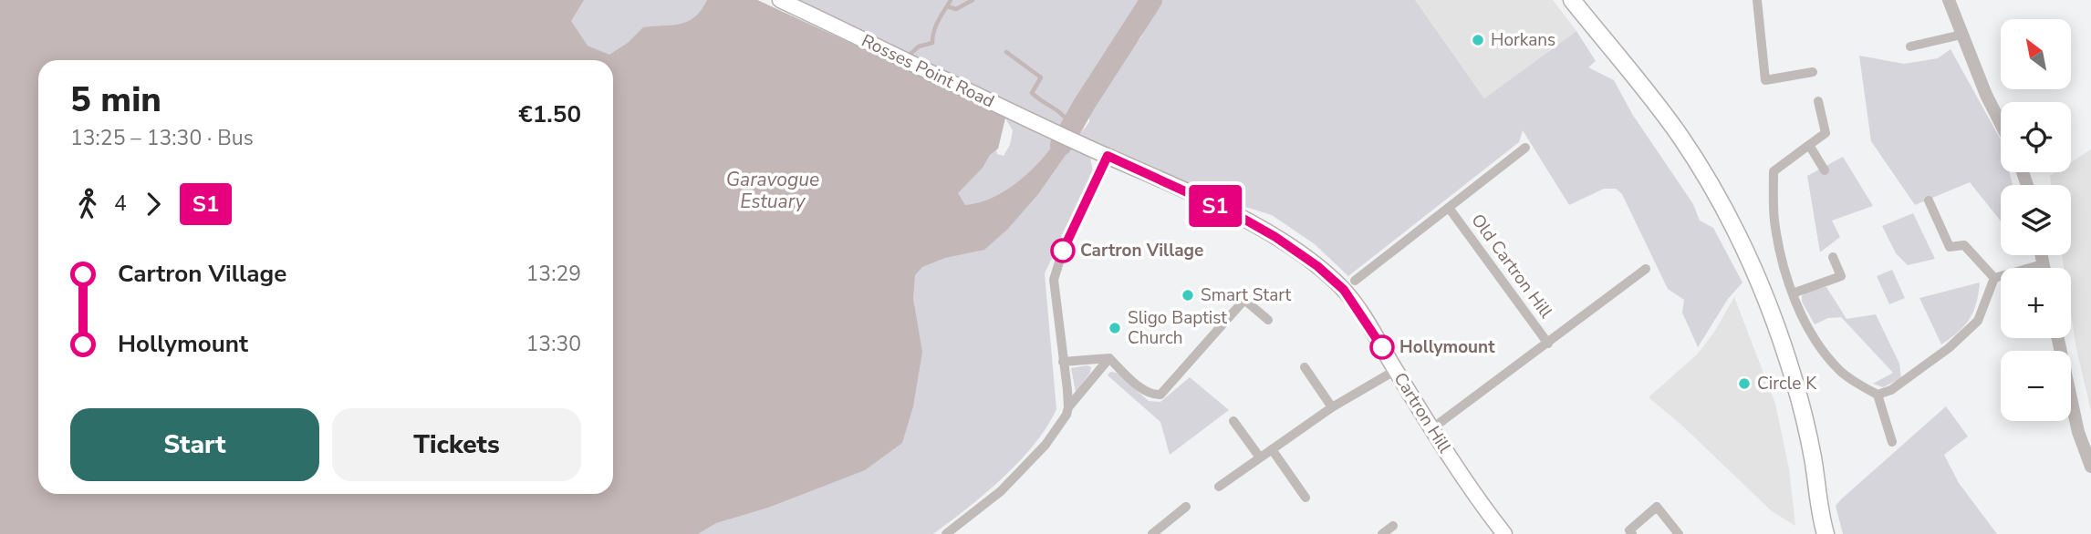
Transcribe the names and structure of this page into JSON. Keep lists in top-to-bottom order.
{
  "streets": {
    "main road": ["Rosses Point Road", "Cartron Hill"],
    "street": ["Old Cartron Hill"]
  },
  "crossings": [
    ["Rosses Point Road", "Cartron Hill"],
    ["Old Cartron Hill", "Cartron Hill"]
  ],
  "water": ["Garavogue Estuary"],
  "places": [
    "Horkans",
    "Cartron Village",
    "Smart Start",
    "Sligo Baptist Church",
    "Hollymount",
    "Circle K"
  ],
  "lines": ["bus line S1"],
  "north": "top left",
  "page": {
    "on_map": "S1",
    "map_buttons": ["+", "−"],
    "heading": ["5 min", "13:25 – 13:30 · Bus", "€1.50"],
    "legs": ["4", "S1"],
    "list": [
      {
        "name": "Cartron Village",
        "value": "13:29"
      },
      {
        "name": "Hollymount",
        "value": "13:30"
      }
    ],
    "buttons": ["Start", "Tickets"]
  }
}
